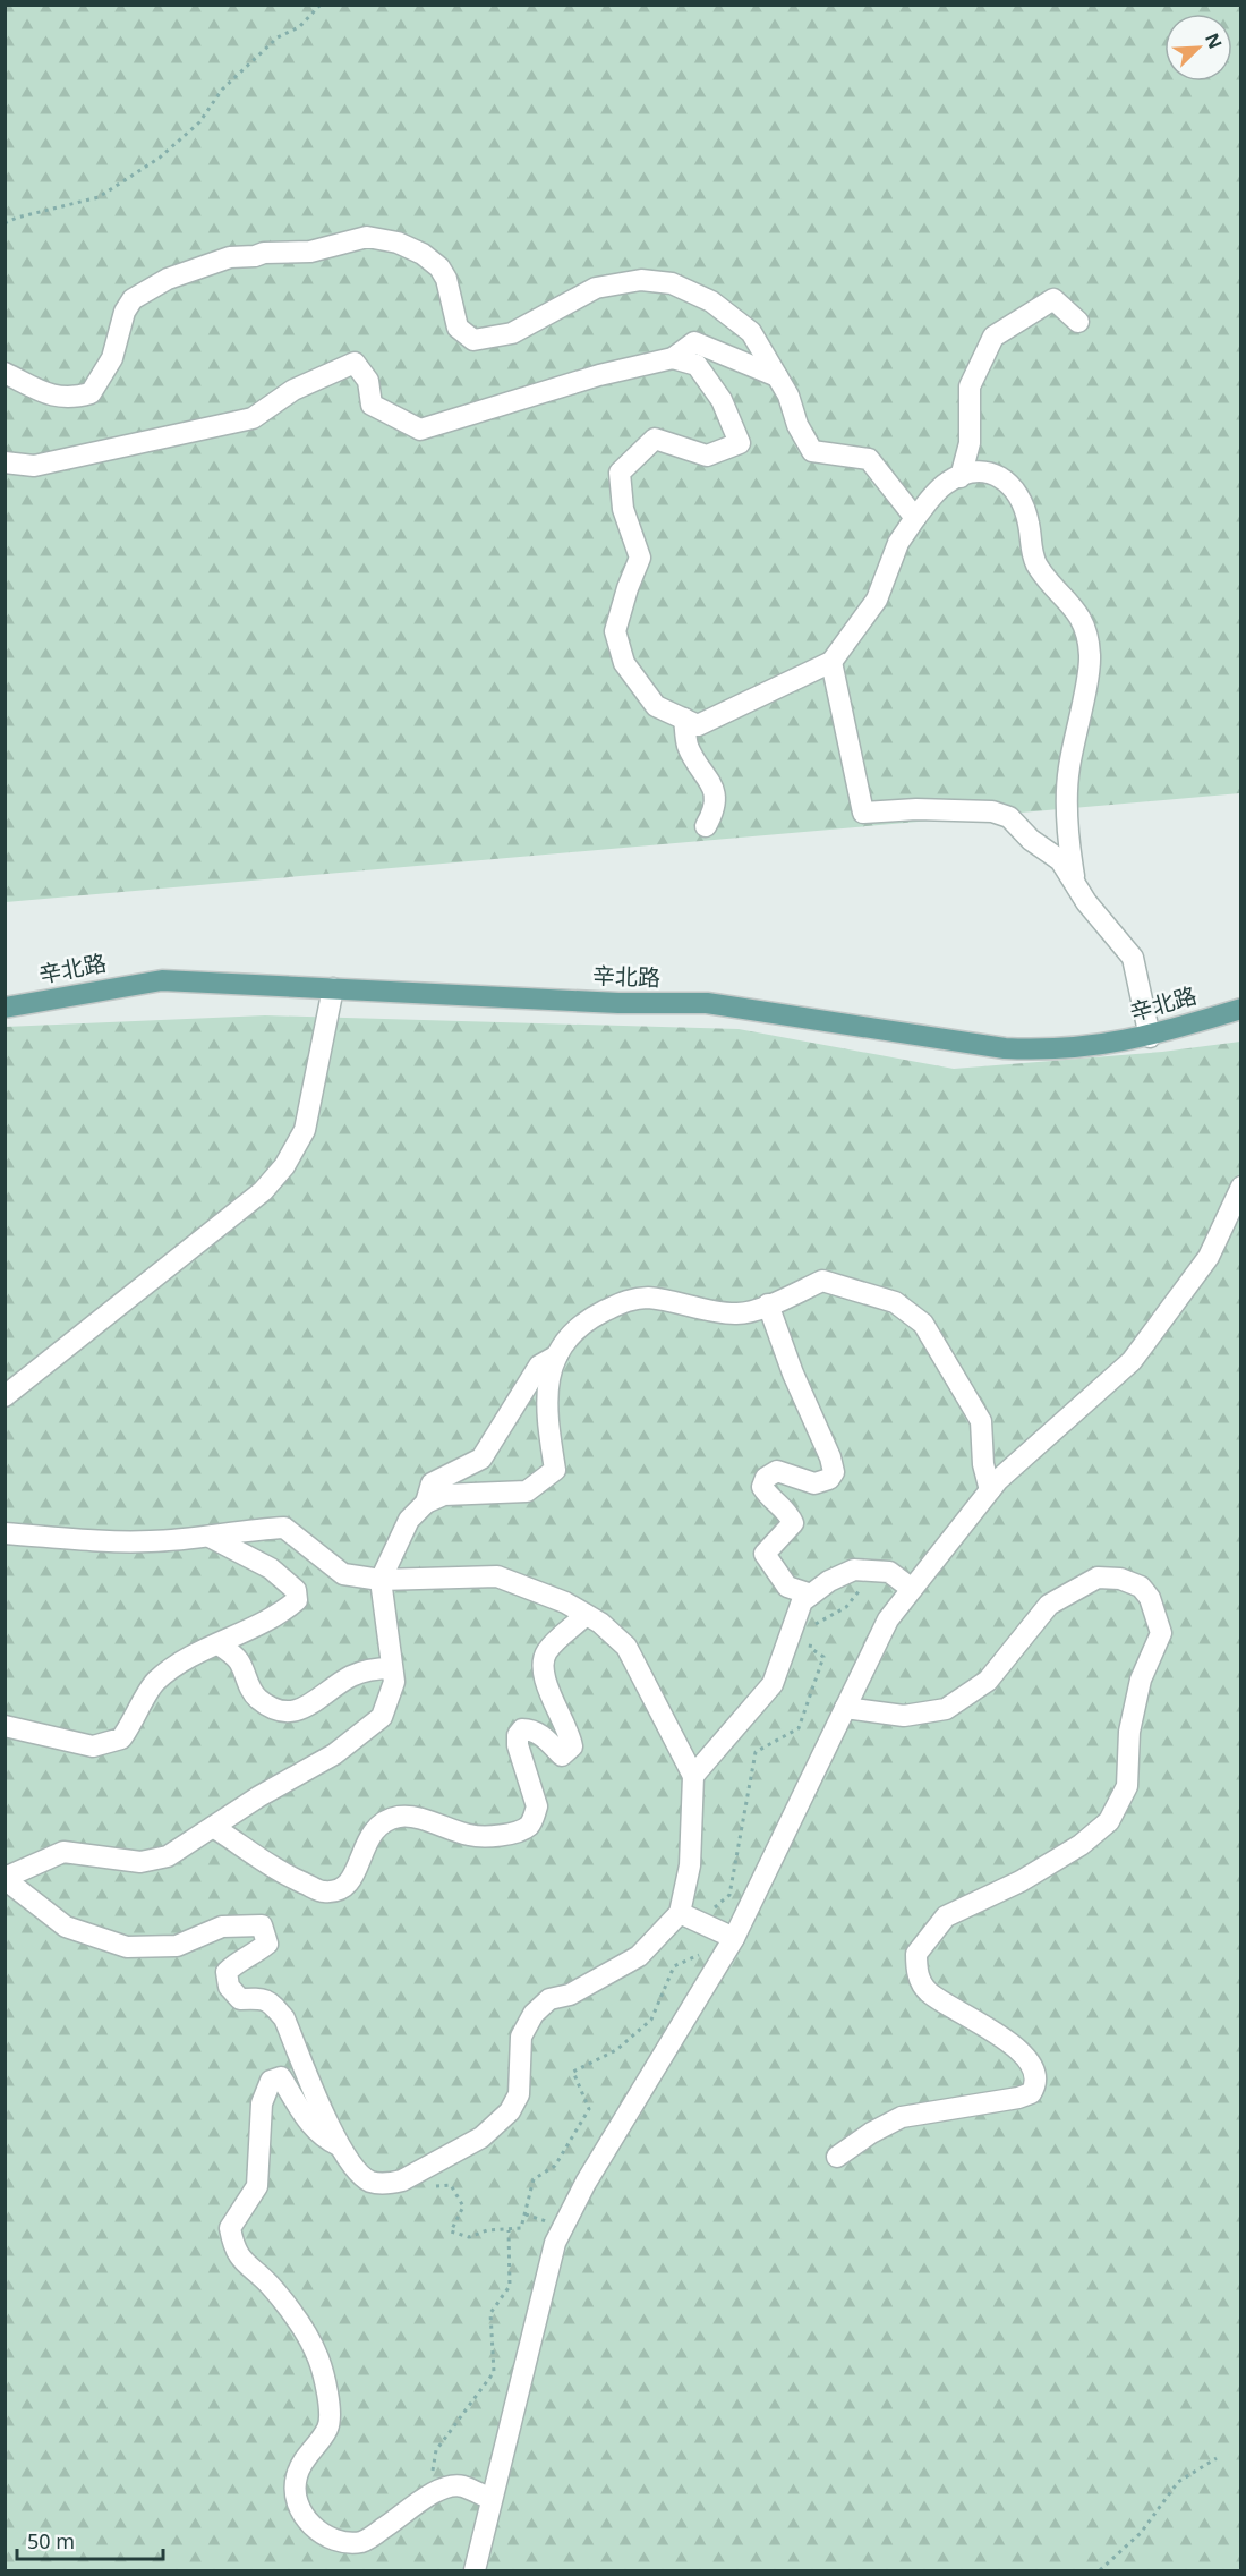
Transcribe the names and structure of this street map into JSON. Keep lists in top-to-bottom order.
{
  "streets": {
    "main road": ["辛北路"]
  },
  "scale_bar": "50 m",
  "north": "top right"
}
